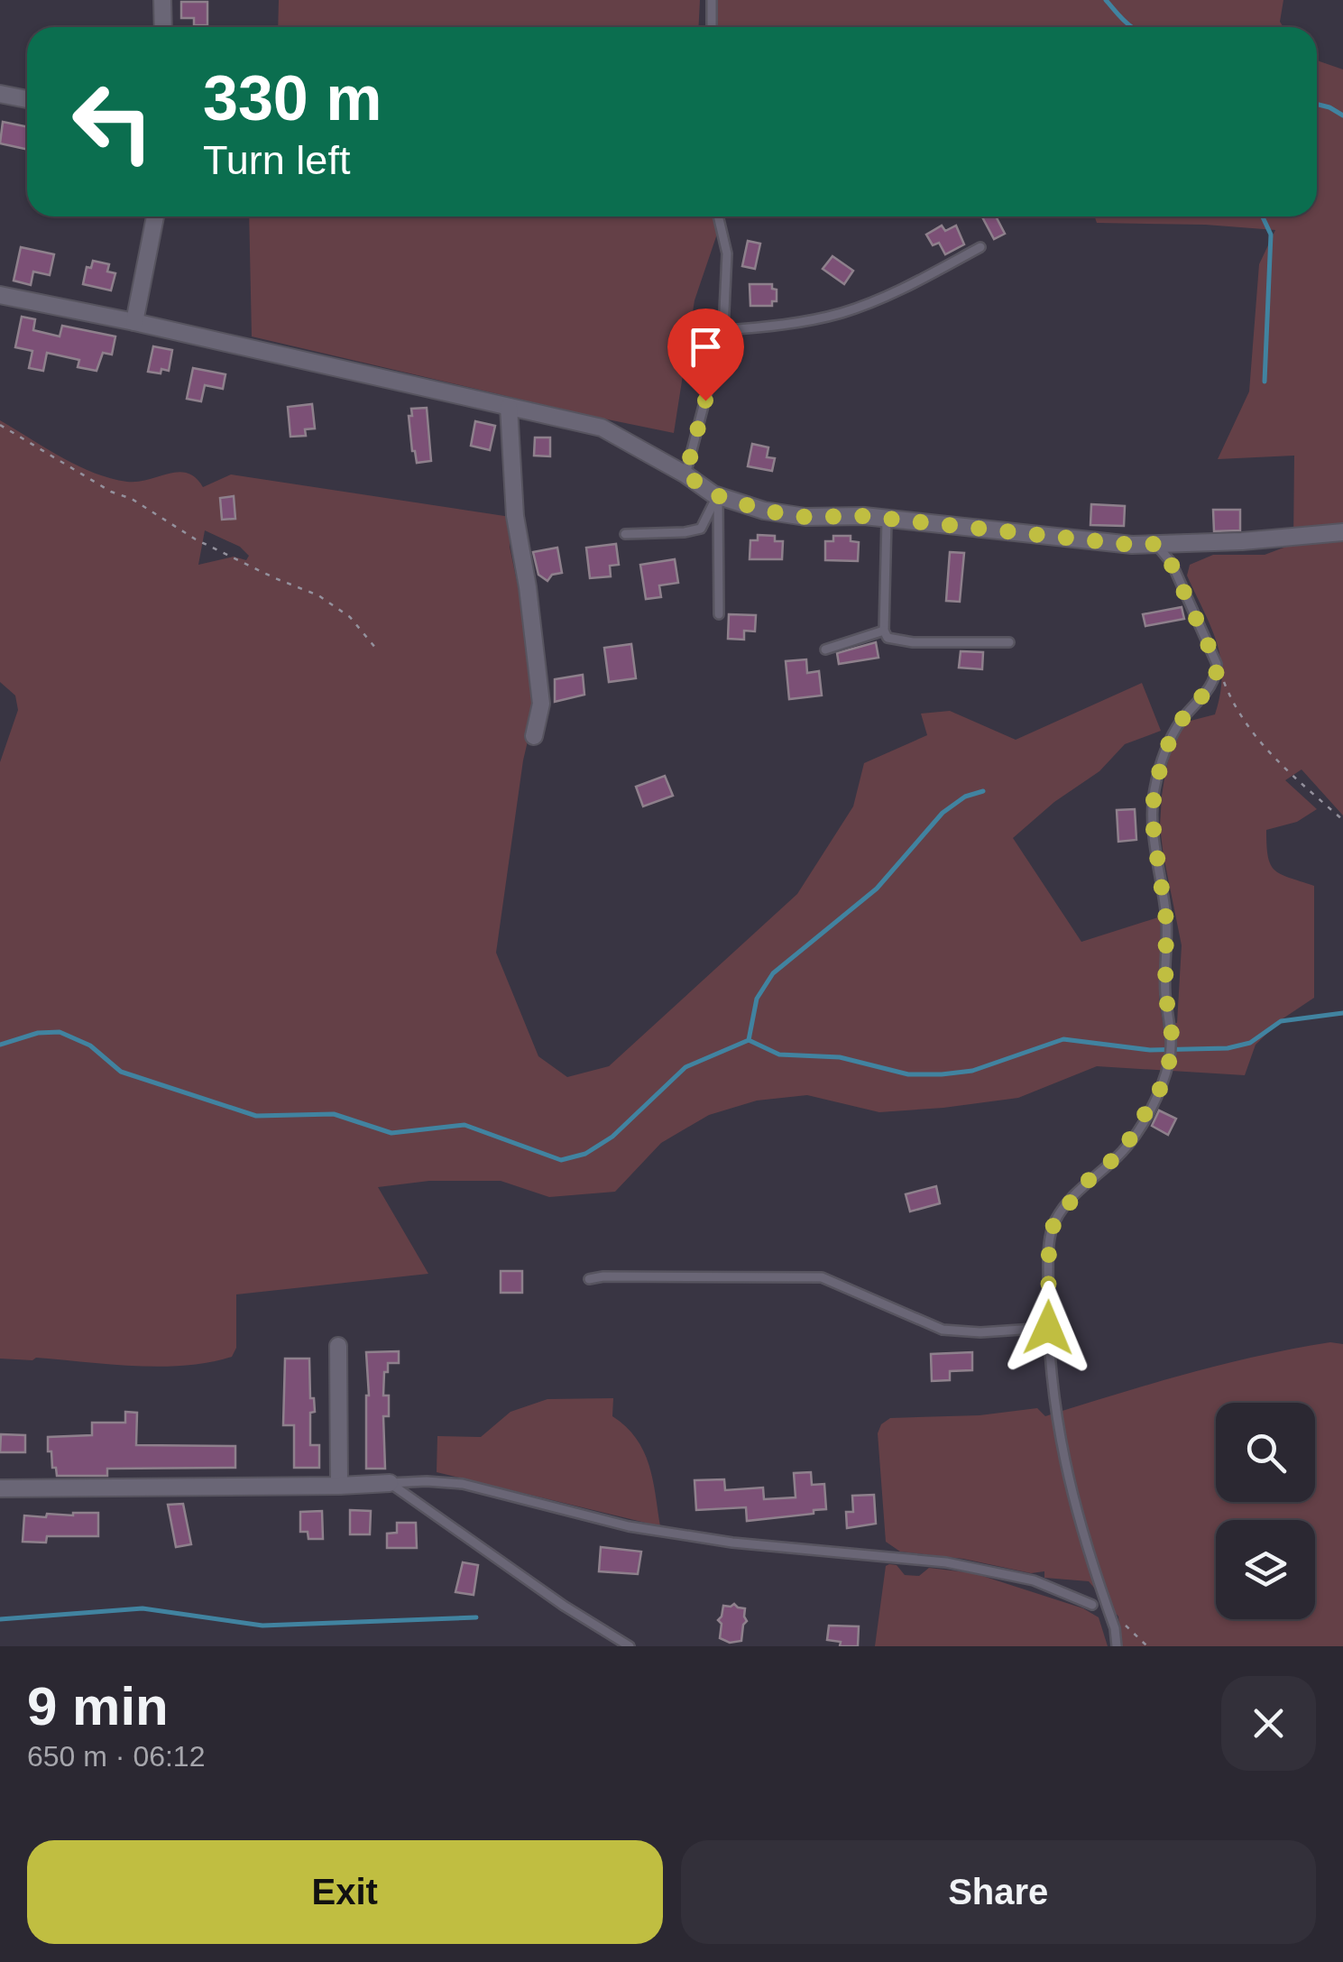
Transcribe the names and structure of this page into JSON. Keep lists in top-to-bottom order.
{
  "page": {
    "turn": ["330 m", "Turn left"],
    "heading": ["9 min", "650 m · 06:12"],
    "buttons": ["Exit", "Share"]
  }
}
